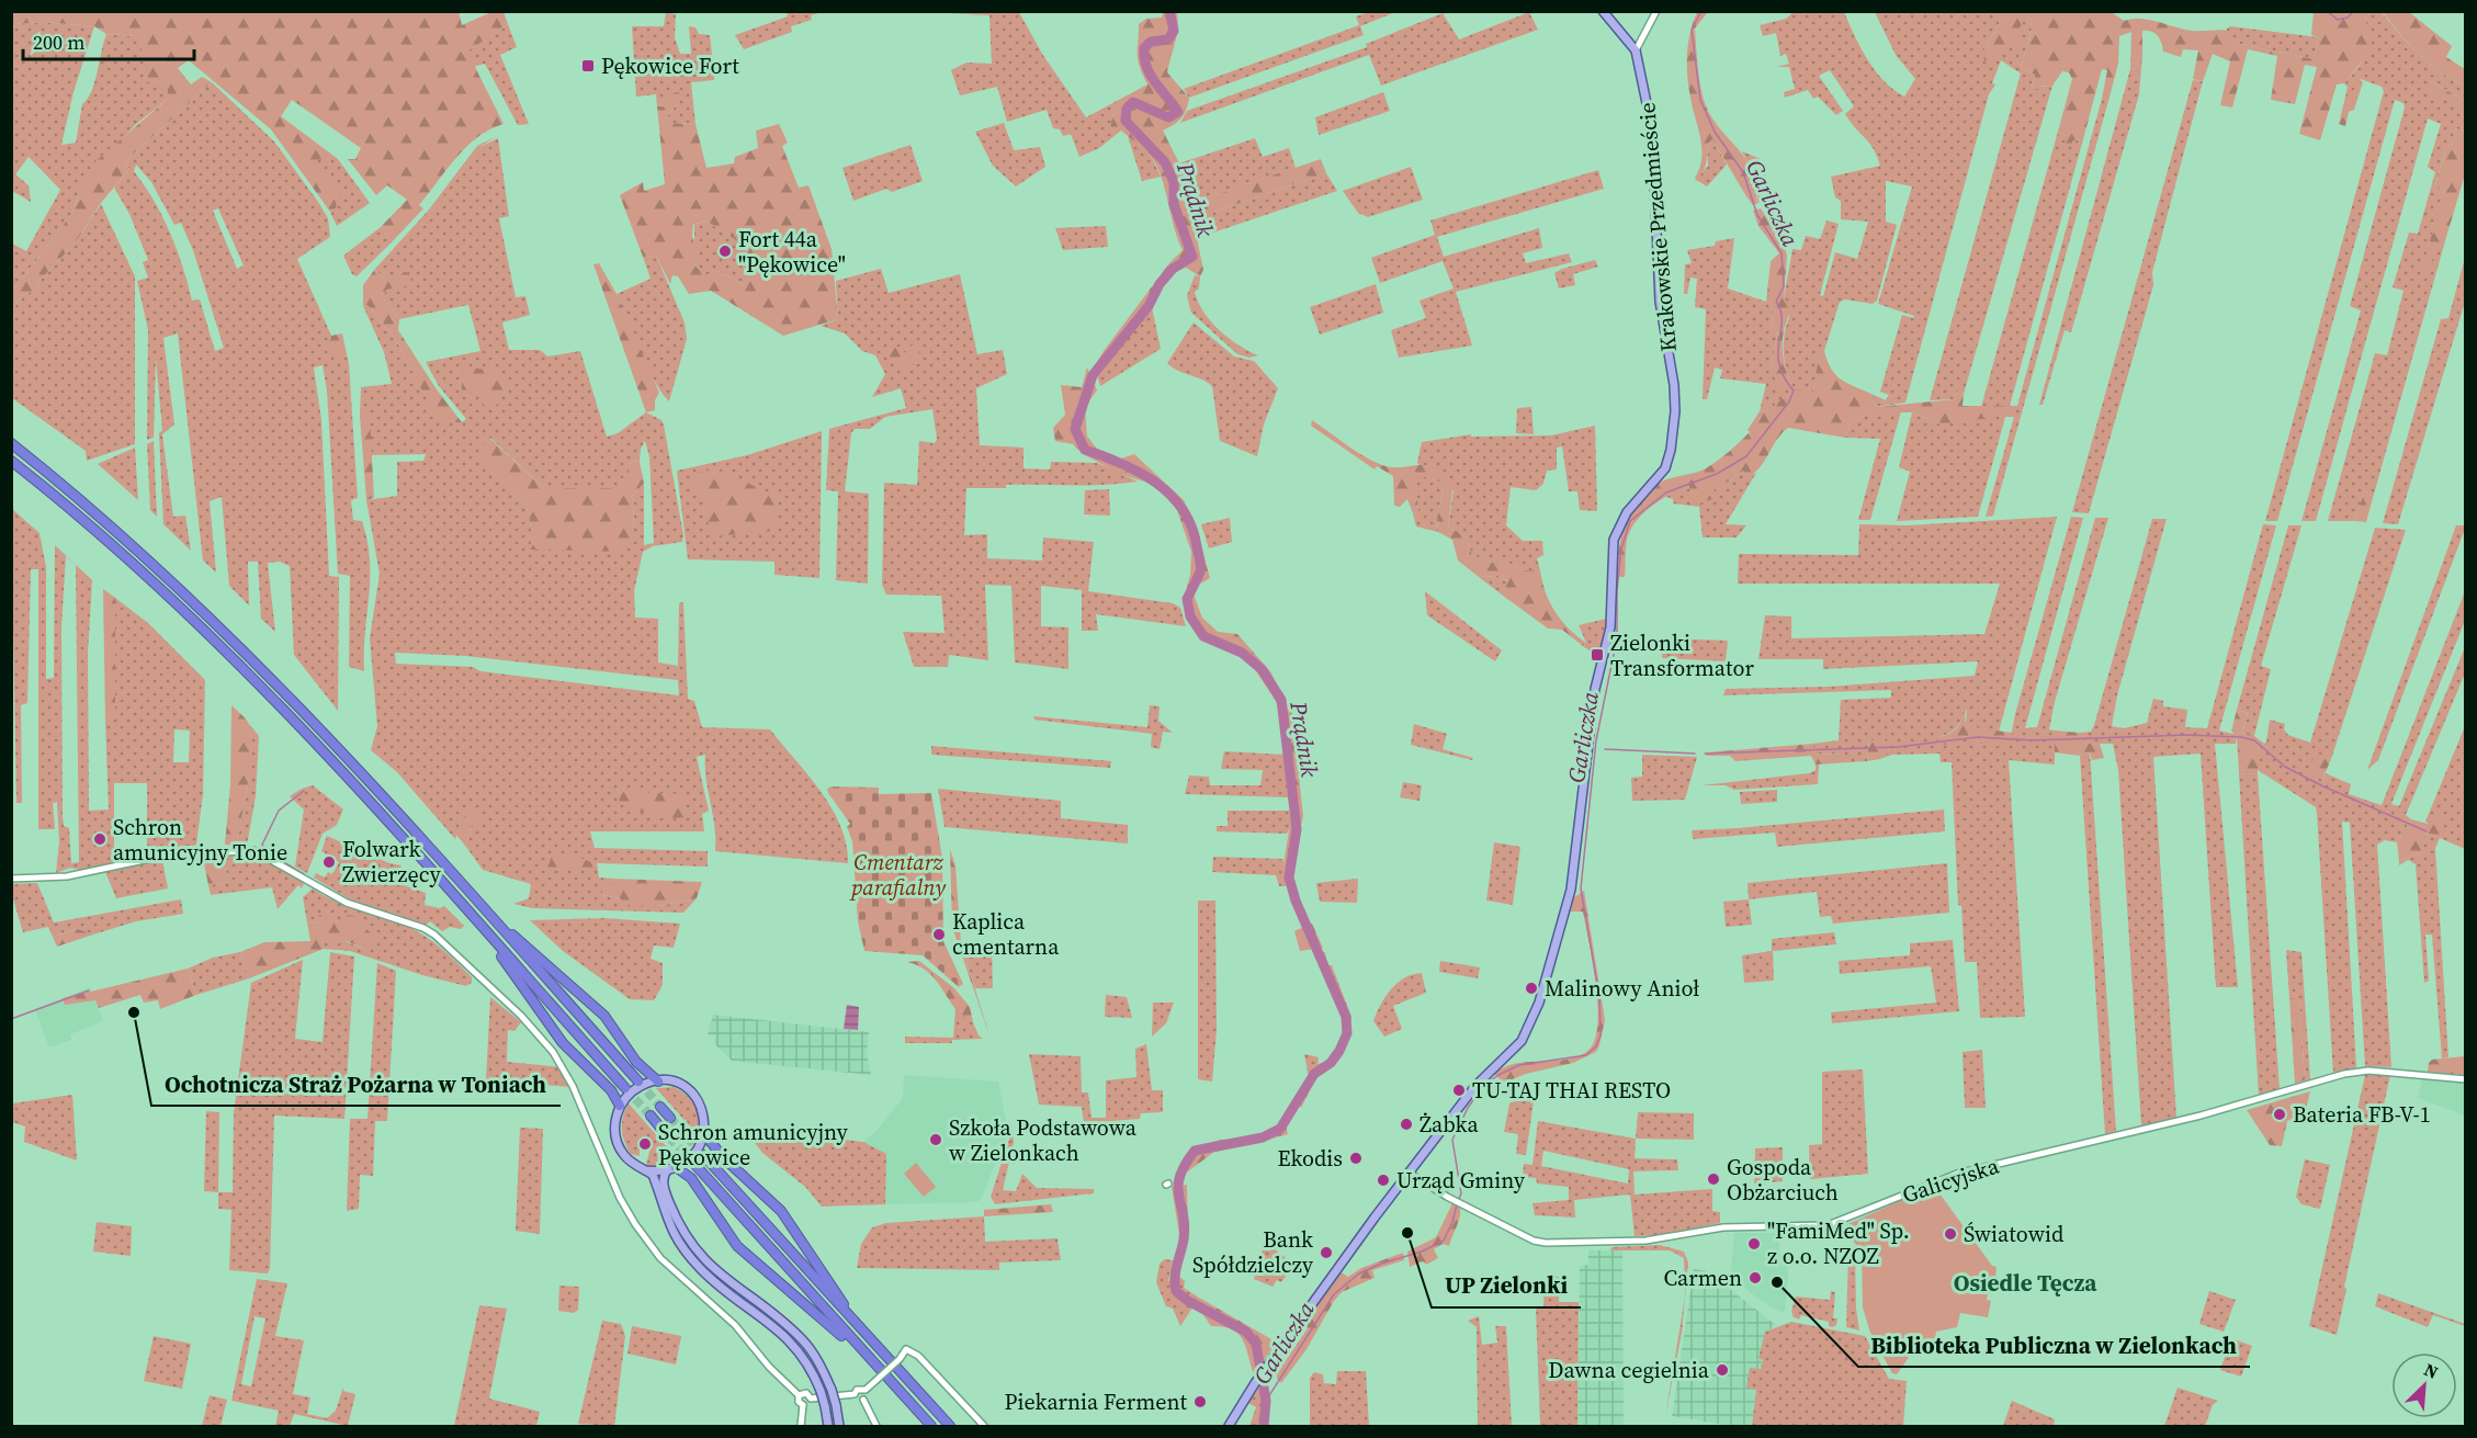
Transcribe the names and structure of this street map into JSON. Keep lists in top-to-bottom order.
{
  "streets": {
    "main road": ["Krakowskie Przedmieście"],
    "street": ["Galicyjska"]
  },
  "crossings": [
    ["Krakowskie Przedmieście", "Galicyjska"]
  ],
  "districts": ["Osiedle Tęcza"],
  "water": ["Prądnik", "Garliczka"],
  "parks": ["Cmentarz parafialny"],
  "places": {
    "transit": ["Pękowice Fort", "Zielonki Transformator"],
    "other": [
      "Fort 44a \"Pękowice\"",
      "Schron amunicyjny Tonie",
      "Folwark Zwierzęcy",
      "Kaplica cmentarna",
      "Malinowy Anioł",
      "Ochotnicza Straż Pożarna w Toniach",
      "TU-TAJ THAI RESTO",
      "Bateria FB-V-1",
      "Żabka",
      "Szkoła Podstawowa w Zielonkach",
      "Schron amunicyjny Pękowice",
      "Ekodis",
      "Gospoda Obżarciuch",
      "Urząd Gminy",
      "UP Zielonki",
      "Światowid",
      "\"FamiMed\" Sp. z o.o. NZOZ",
      "Bank Spółdzielczy",
      "Carmen",
      "Biblioteka Publiczna w Zielonkach",
      "Dawna cegielnia",
      "Piekarnia Ferment"
    ]
  },
  "scale_bar": "200 m",
  "north": "top right"
}
